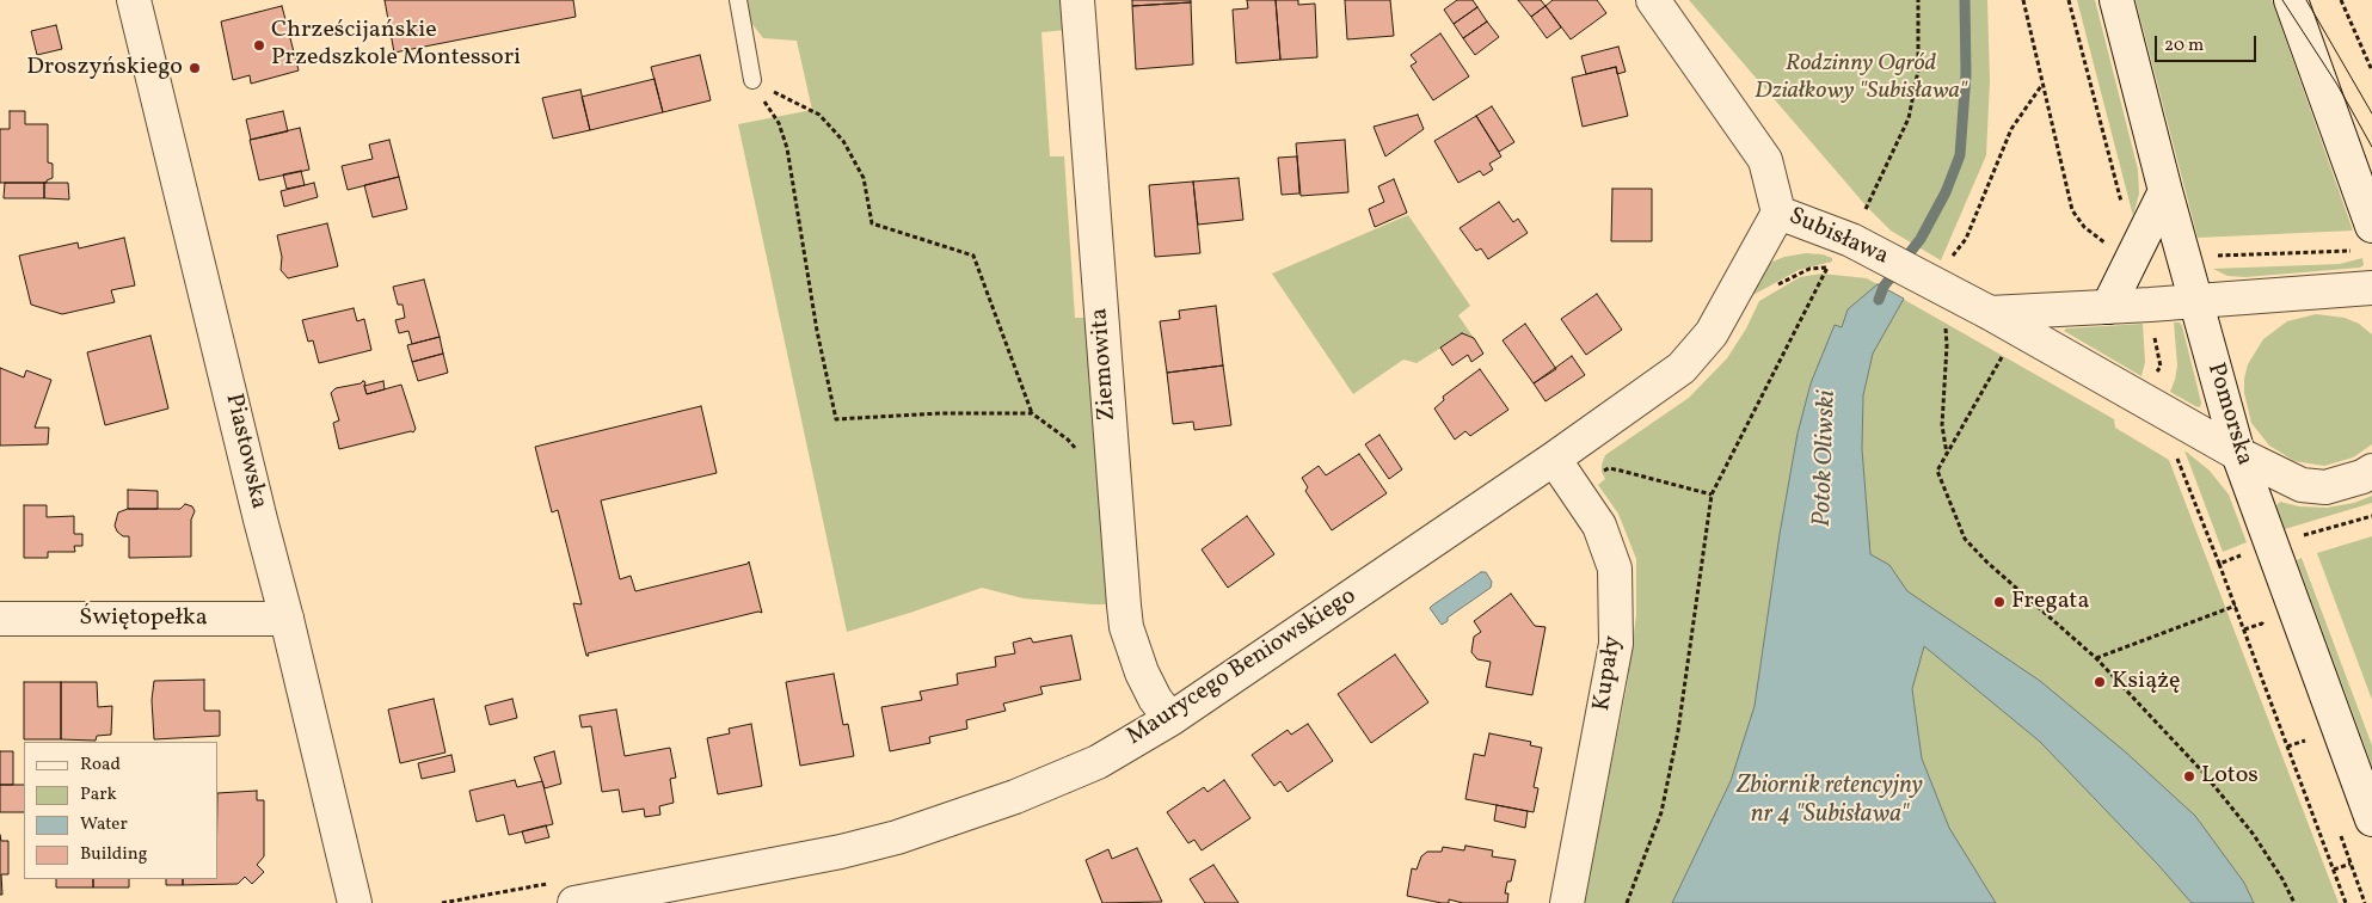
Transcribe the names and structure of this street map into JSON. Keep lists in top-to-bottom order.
{
  "streets": {
    "street": [
      "Subisława",
      "Ziemowita",
      "Pomorska",
      "Piastowska",
      "Świętopełka",
      "Maurycego Beniowskiego",
      "Kupały"
    ]
  },
  "crossings": [
    ["Subisława", "Pomorska"],
    ["Subisława", "Maurycego Beniowskiego"],
    ["Ziemowita", "Maurycego Beniowskiego"],
    ["Piastowska", "Świętopełka"],
    ["Maurycego Beniowskiego", "Kupały"]
  ],
  "water": ["Potok Oliwski", "Zbiornik retencyjny nr 4 \"Subisława\""],
  "parks": ["Rodzinny Ogród Działkowy \"Subisława\""],
  "places": [
    "Chrześcijańskie Przedszkole Montessori",
    "Droszyńskiego",
    "Fregata",
    "Książę",
    "Lotos"
  ],
  "legend": [
    "Road",
    "Park",
    "Water",
    "Building"
  ],
  "scale_bar": "20 m"
}
